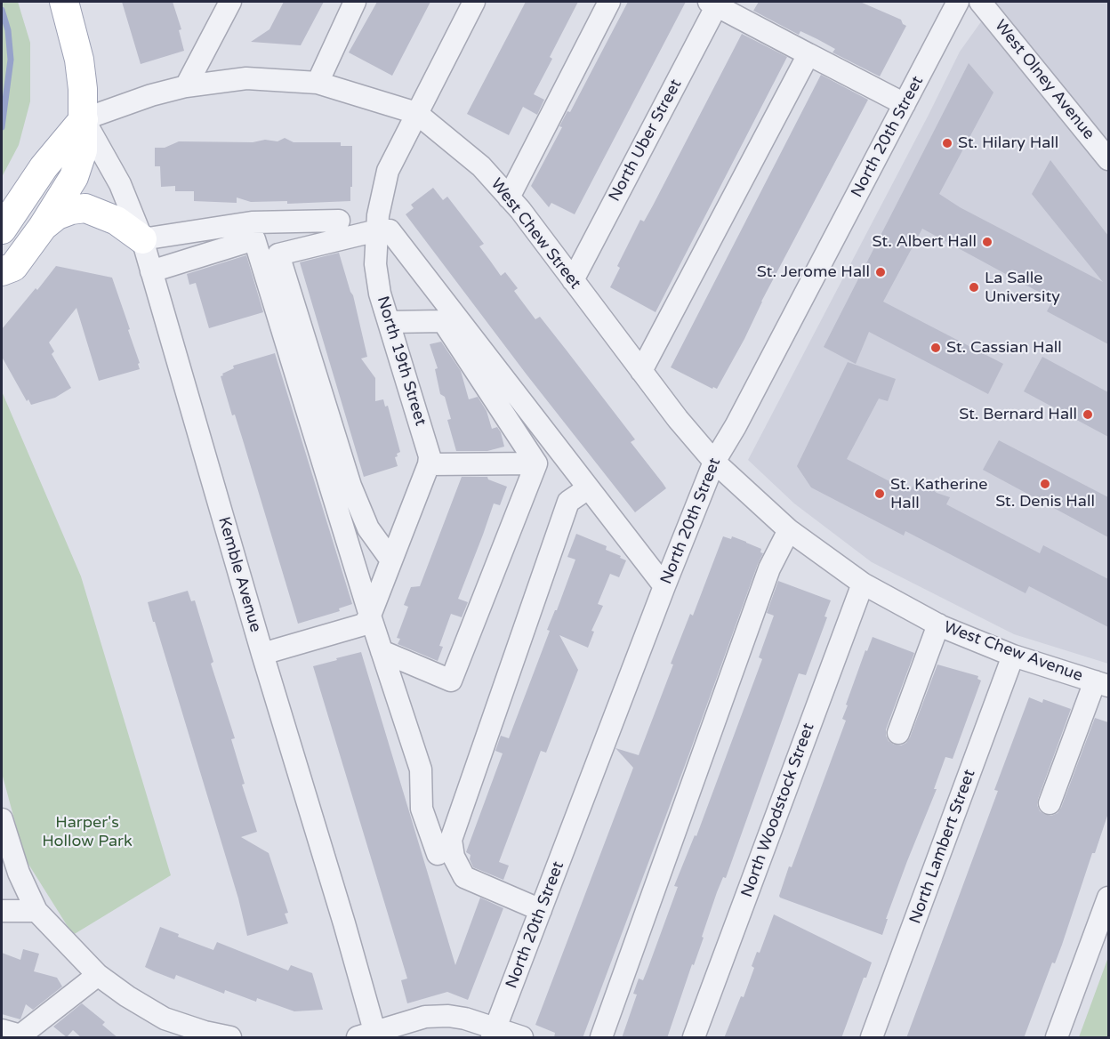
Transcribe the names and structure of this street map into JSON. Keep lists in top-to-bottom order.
{
  "streets": {
    "street": [
      "West Olney Avenue",
      "North 20th Street",
      "North Uber Street",
      "West Chew Street",
      "North 19th Street",
      "Kemble Avenue",
      "West Chew Avenue",
      "North Woodstock Street",
      "North Lambert Street"
    ]
  },
  "crossings": [
    ["North 20th Street", "West Chew Street"],
    ["North 20th Street", "West Chew Avenue"],
    ["North Uber Street", "West Chew Street"],
    ["West Chew Street", "North 19th Street"],
    ["West Chew Street", "Kemble Avenue"],
    ["West Chew Street", "West Chew Avenue"],
    ["West Chew Avenue", "North Woodstock Street"],
    ["West Chew Avenue", "North Lambert Street"]
  ],
  "parks": ["Harper's Hollow Park"],
  "places": [
    "St. Hilary Hall",
    "St. Albert Hall",
    "St. Jerome Hall",
    "La Salle University",
    "St. Cassian Hall",
    "St. Bernard Hall",
    "St. Denis Hall",
    "St. Katherine Hall"
  ]
}
